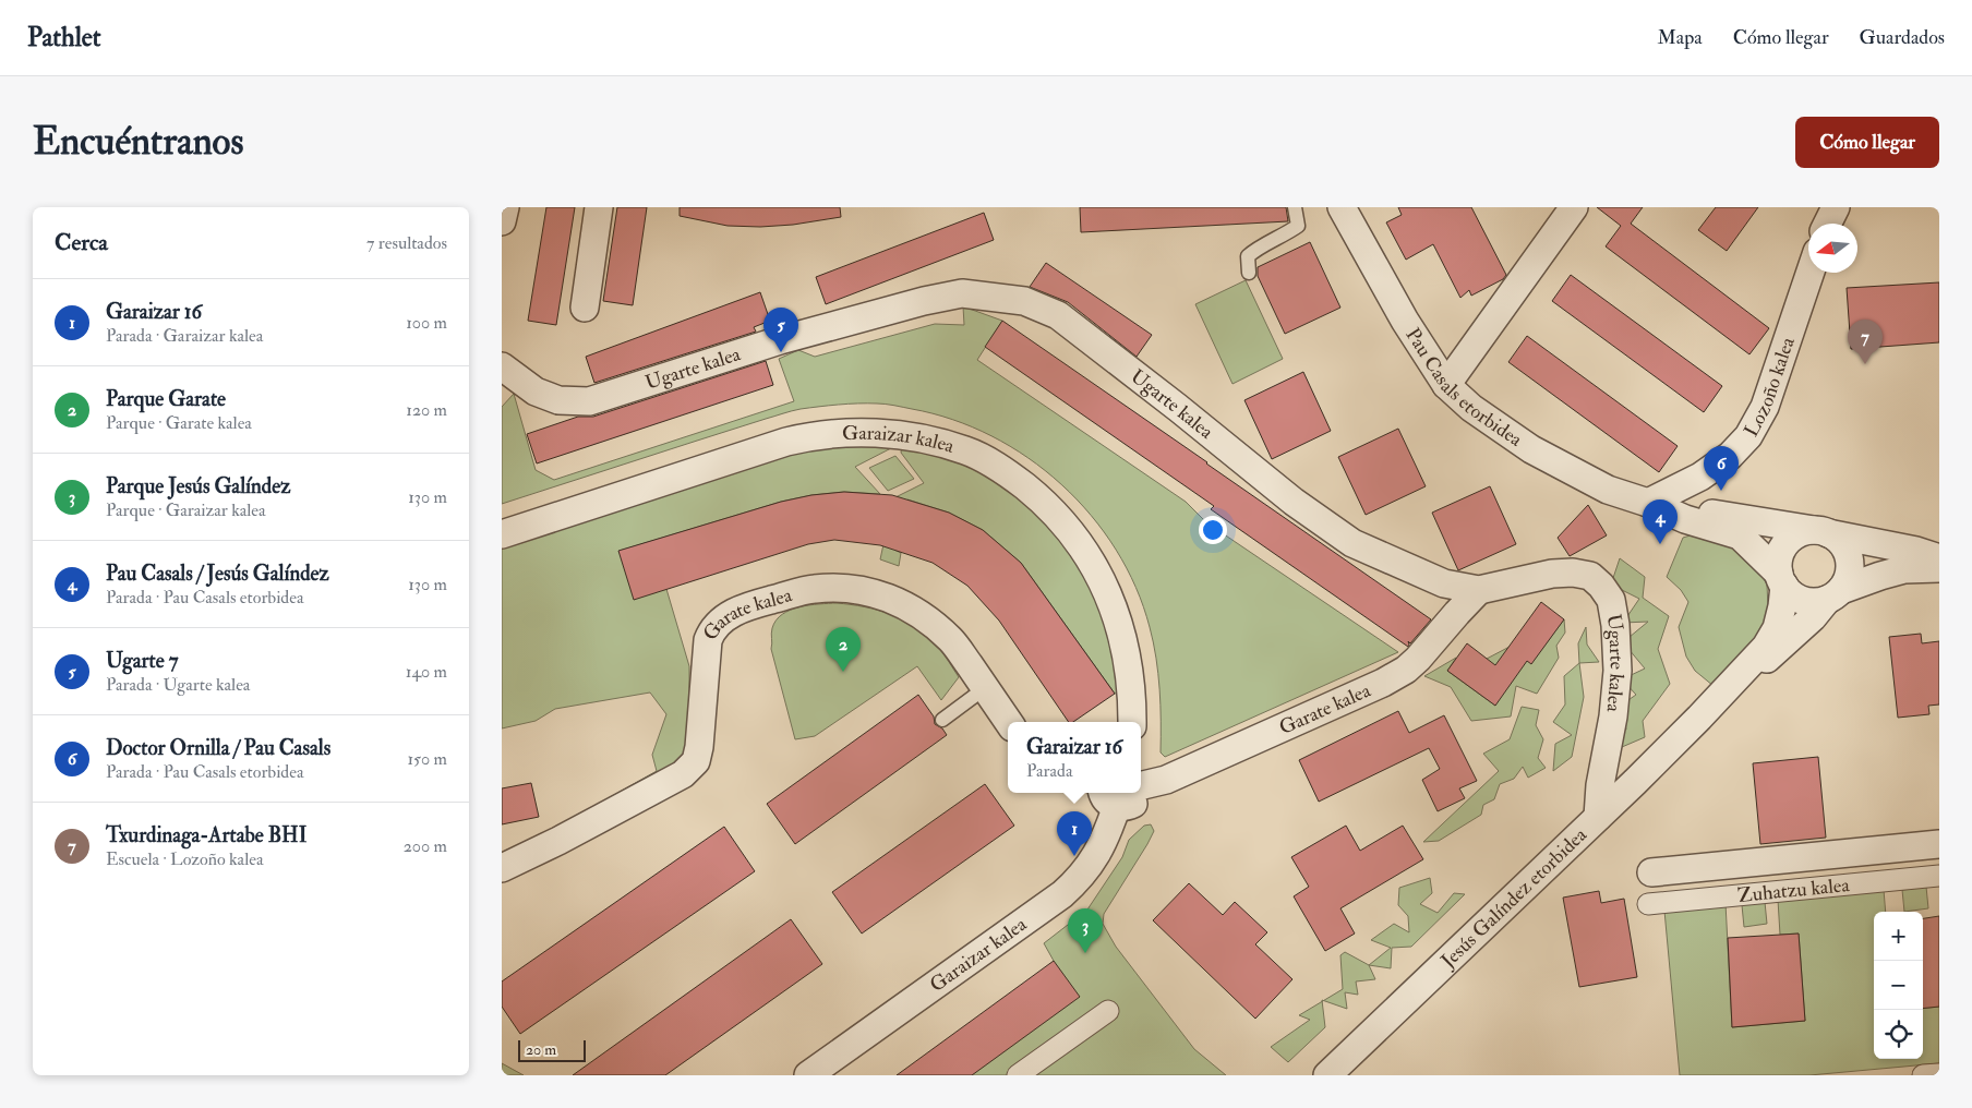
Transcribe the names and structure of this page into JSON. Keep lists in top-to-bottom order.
{
  "streets": {
    "street": [
      "Ugarte kalea",
      "Pau Casals etorbidea",
      "Lozoño kalea",
      "Garaizar kalea",
      "Garate kalea",
      "Zuhatzu kalea",
      "Jesús Galíndez etorbidea"
    ]
  },
  "crossings": [
    ["Ugarte kalea", "Garate kalea"],
    ["Ugarte kalea", "Jesús Galíndez etorbidea"],
    ["Pau Casals etorbidea", "Lozoño kalea"],
    ["Pau Casals etorbidea", "Jesús Galíndez etorbidea"]
  ],
  "scale_bar": "20 m",
  "north": "left",
  "page": {
    "header": "Pathlet",
    "nav": ["Mapa", "Cómo llegar", "Guardados"],
    "buttons": "Cómo llegar",
    "title": "Encuéntranos",
    "heading": ["Cerca", "7 resultados"],
    "list": [
      {
        "mark": "1",
        "name": "Garaizar 16",
        "note": "Parada · Garaizar kalea",
        "value": "100 m"
      },
      {
        "mark": "2",
        "name": "Parque Garate",
        "note": "Parque · Garate kalea",
        "value": "120 m"
      },
      {
        "mark": "3",
        "name": "Parque Jesús Galíndez",
        "note": "Parque · Garaizar kalea",
        "value": "130 m"
      },
      {
        "mark": "4",
        "name": "Pau Casals / Jesús Galíndez",
        "note": "Parada · Pau Casals etorbidea",
        "value": "130 m"
      },
      {
        "mark": "5",
        "name": "Ugarte 7",
        "note": "Parada · Ugarte kalea",
        "value": "140 m"
      },
      {
        "mark": "6",
        "name": "Doctor Ornilla / Pau Casals",
        "note": "Parada · Pau Casals etorbidea",
        "value": "150 m"
      },
      {
        "mark": "7",
        "name": "Txurdinaga-Artabe BHI",
        "note": "Escuela · Lozoño kalea",
        "value": "200 m"
      }
    ],
    "pins": [
      "5",
      "7",
      "6",
      "4",
      "2",
      "1",
      "3"
    ],
    "popup": ["Garaizar 16", "Parada"],
    "map_buttons": ["+", "−"],
    "scale": "20 m"
  }
}
